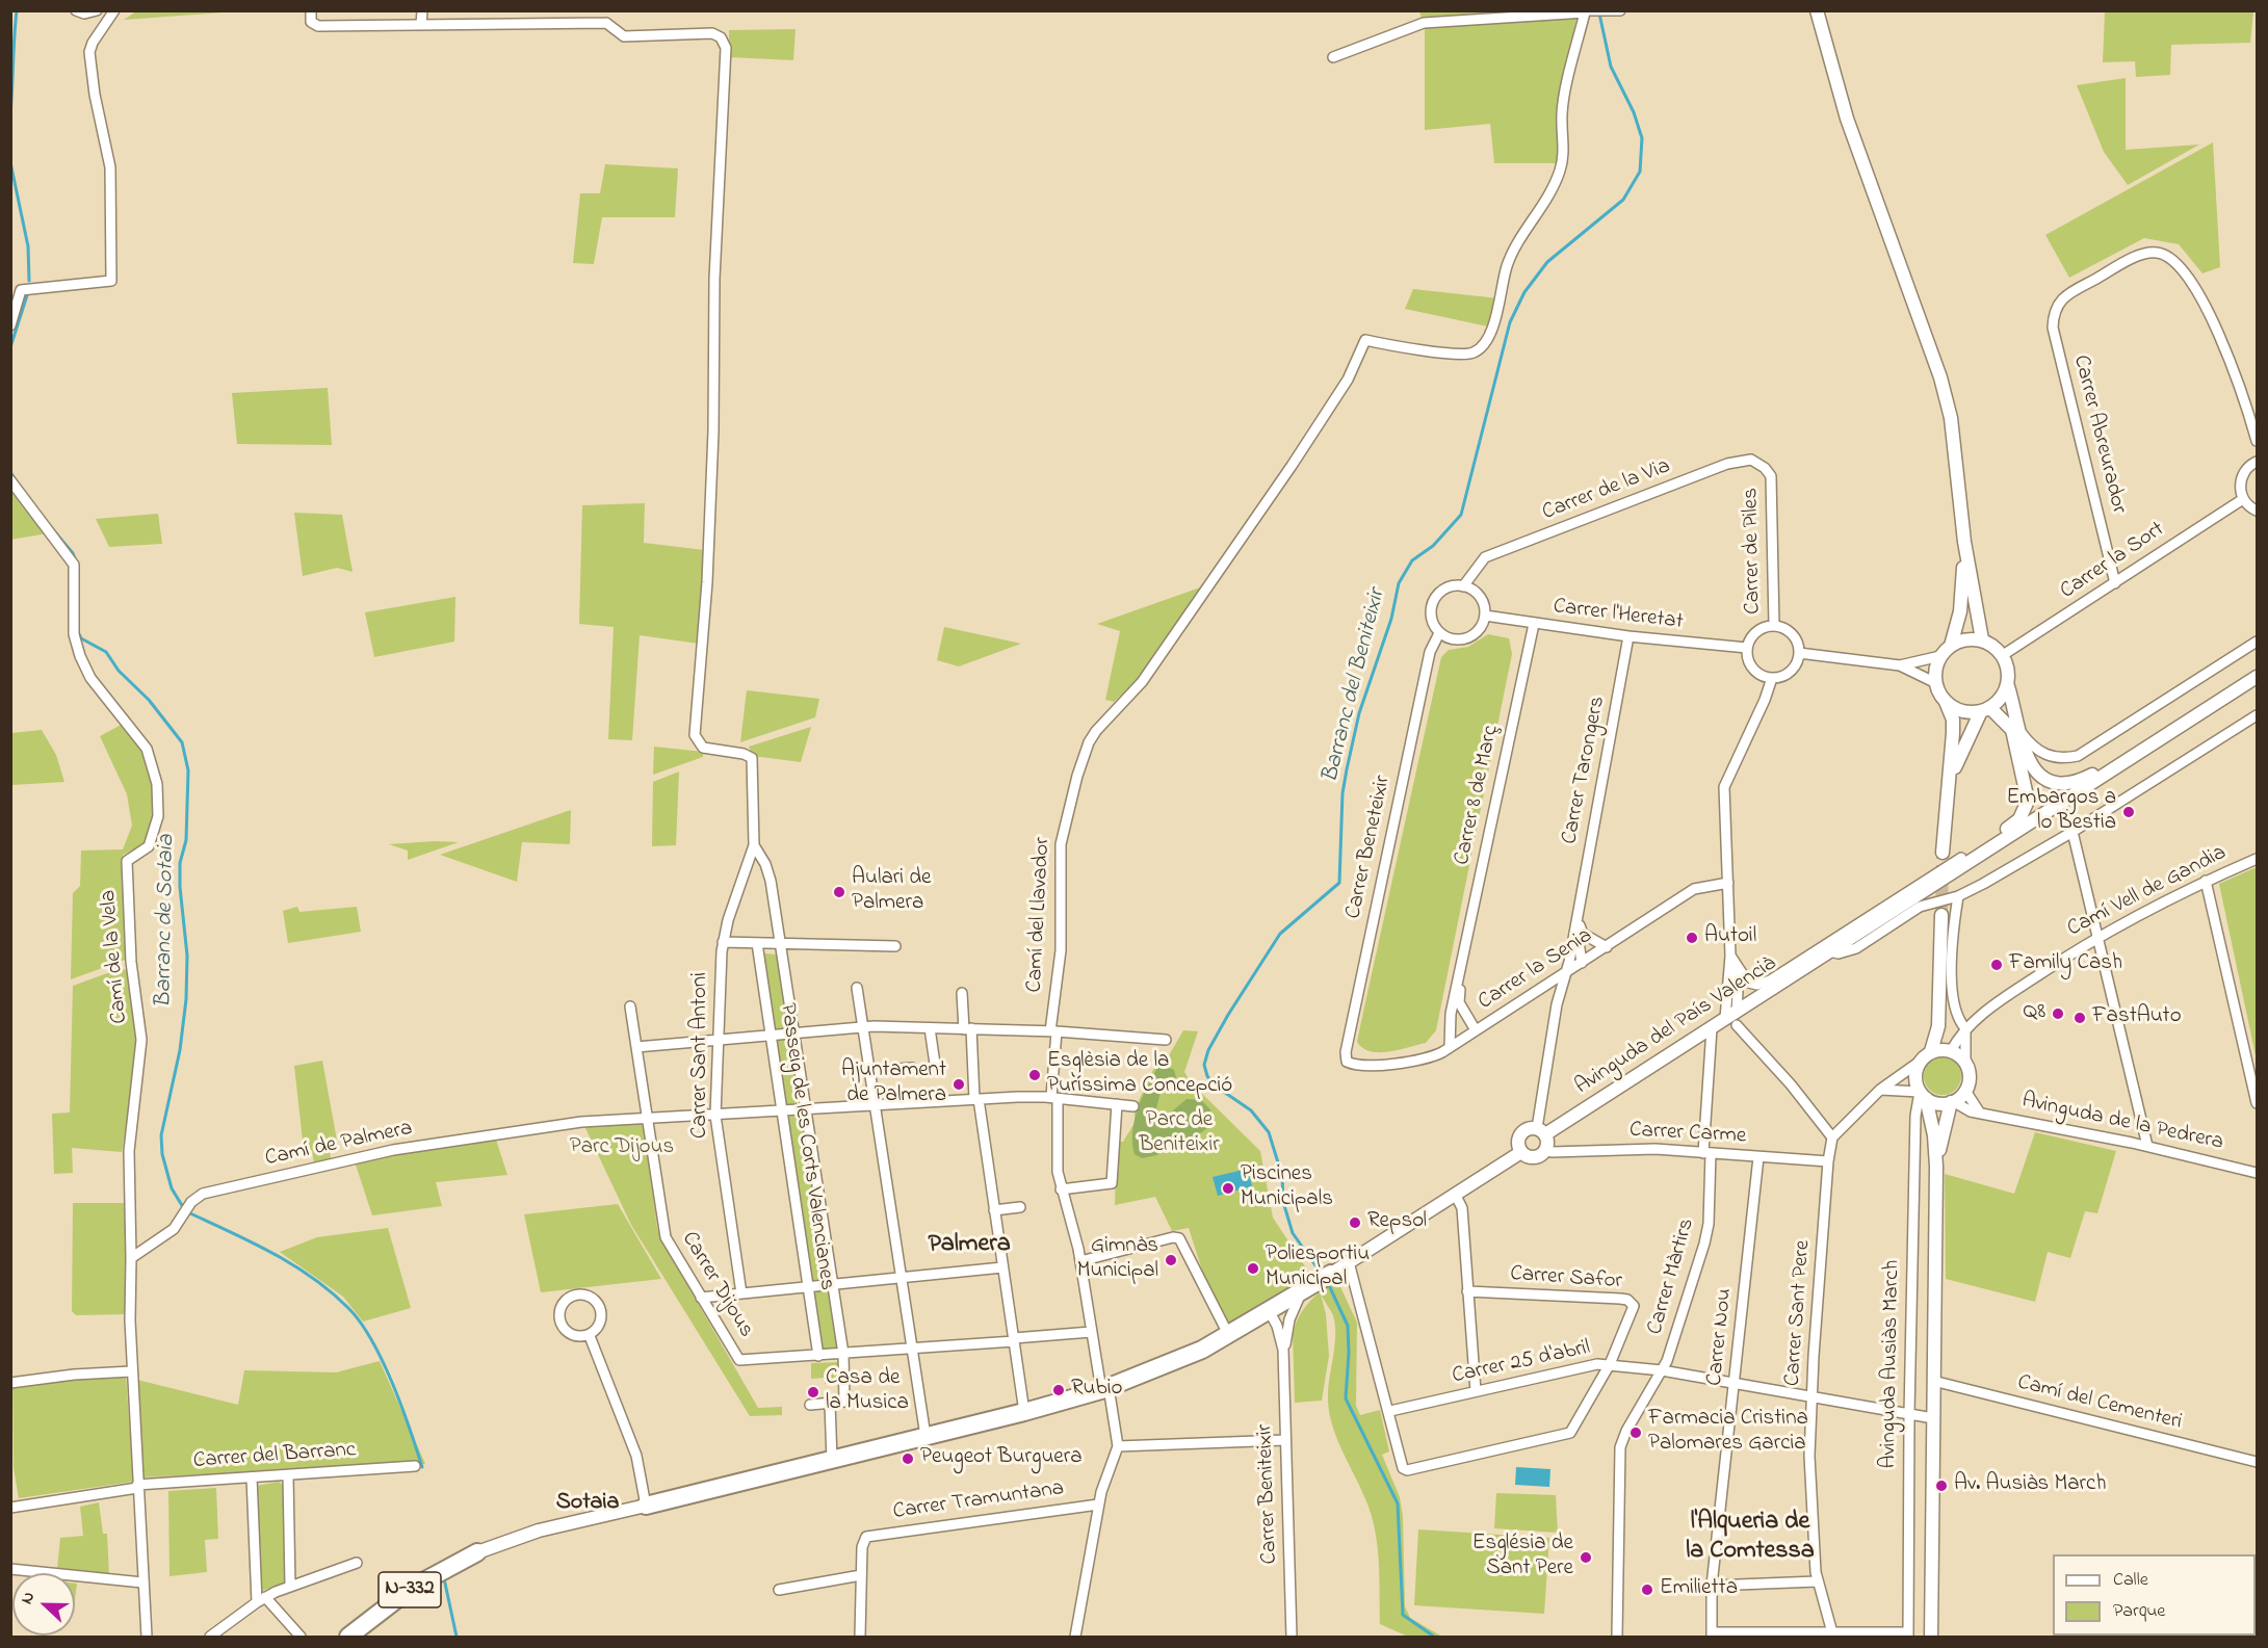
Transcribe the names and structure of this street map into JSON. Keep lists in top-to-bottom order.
{
  "streets": {
    "highway": ["N-332"],
    "street": [
      "Carrer Abreurador",
      "Carrer de la Via",
      "Carrer de Piles",
      "Carrer la Sort",
      "Carrer l'Heretat",
      "Carrer Tarongers",
      "Carrer 8 de Març",
      "Carrer Beneteixir",
      "Camí Vell de Gandia",
      "Camí del Llavador",
      "Camí de la Vela",
      "Carrer la Senia",
      "Avinguda del País Valencià",
      "Carrer Sant Antoni",
      "Avinguda de la Pedrera",
      "Carrer Carme",
      "Camí de Palmera",
      "Passeig de les Corts Valencianes",
      "Carrer Màrtirs",
      "Carrer Safor",
      "Carrer Dijous",
      "Carrer Sant Pere",
      "Carrer Nou",
      "Carrer 25 d'abril",
      "Avinguda Ausiàs March",
      "Camí del Cementeri",
      "Carrer del Barranc",
      "Carrer Beniteixir",
      "Carrer Tramuntana"
    ]
  },
  "crossings": [
    ["Carrer Abreurador", "Carrer la Sort"],
    ["Carrer de la Via", "Carrer de Piles"],
    ["Carrer de la Via", "Carrer l'Heretat"],
    ["Carrer de la Via", "Carrer Beneteixir"],
    ["Carrer de Piles", "Carrer l'Heretat"],
    ["Carrer l'Heretat", "Carrer Tarongers"],
    ["Carrer l'Heretat", "Carrer 8 de Març"],
    ["Carrer l'Heretat", "Carrer Beneteixir"],
    ["Carrer Tarongers", "Carrer la Senia"],
    ["Carrer Tarongers", "Avinguda del País Valencià"],
    ["Carrer Tarongers", "Carrer Carme"],
    ["Carrer 8 de Març", "Carrer la Senia"],
    ["Carrer Beneteixir", "Carrer la Senia"],
    ["Camí Vell de Gandia", "Avinguda de la Pedrera"],
    ["Camí Vell de Gandia", "Avinguda Ausiàs March"],
    ["Camí del Llavador", "Camí de Palmera"],
    ["Camí de la Vela", "Camí de Palmera"],
    ["Camí de la Vela", "Carrer del Barranc"],
    ["Avinguda del País Valencià", "Carrer Carme"],
    ["Carrer Sant Antoni", "Camí de Palmera"],
    ["Carrer Sant Antoni", "Passeig de les Corts Valencianes"],
    ["Avinguda de la Pedrera", "Avinguda Ausiàs March"],
    ["Carrer Carme", "Carrer Màrtirs"],
    ["Carrer Carme", "Carrer Sant Pere"],
    ["Carrer Carme", "Carrer Nou"],
    ["Camí de Palmera", "Passeig de les Corts Valencianes"],
    ["Camí de Palmera", "Carrer Dijous"],
    ["Passeig de les Corts Valencianes", "Carrer Dijous"],
    ["Carrer Màrtirs", "Carrer 25 d'abril"],
    ["Carrer Safor", "Carrer 25 d'abril"],
    ["Carrer Sant Pere", "Carrer 25 d'abril"],
    ["Carrer Nou", "Carrer 25 d'abril"],
    ["Carrer 25 d'abril", "Avinguda Ausiàs March"]
  ],
  "districts": ["Palmera", "Sotaia", "l'Alqueria de la Comtessa"],
  "water": ["Barranc del Beniteixir", "Barranc de Sotaia"],
  "parks": ["Parc de Beniteixir", "Parc Dijous"],
  "places": [
    "Embargos a lo Bestia",
    "Aulari de Palmera",
    "Autoil",
    "Family Cash",
    "Q8",
    "FastAuto",
    "Esglèsia de la Puríssima Concepció",
    "Ajuntament de Palmera",
    "Piscines Municipals",
    "Repsol",
    "Gimnàs Municipal",
    "Poliesportiu Municipal",
    "Rubio",
    "Casa de la Musica",
    "Farmacia Cristina Palomares Garcia",
    "Peugeot Burguera",
    "Av. Ausiàs March",
    "Església de Sant Pere",
    "Emilietta"
  ],
  "legend": ["Calle", "Parque"],
  "north": "left"
}
